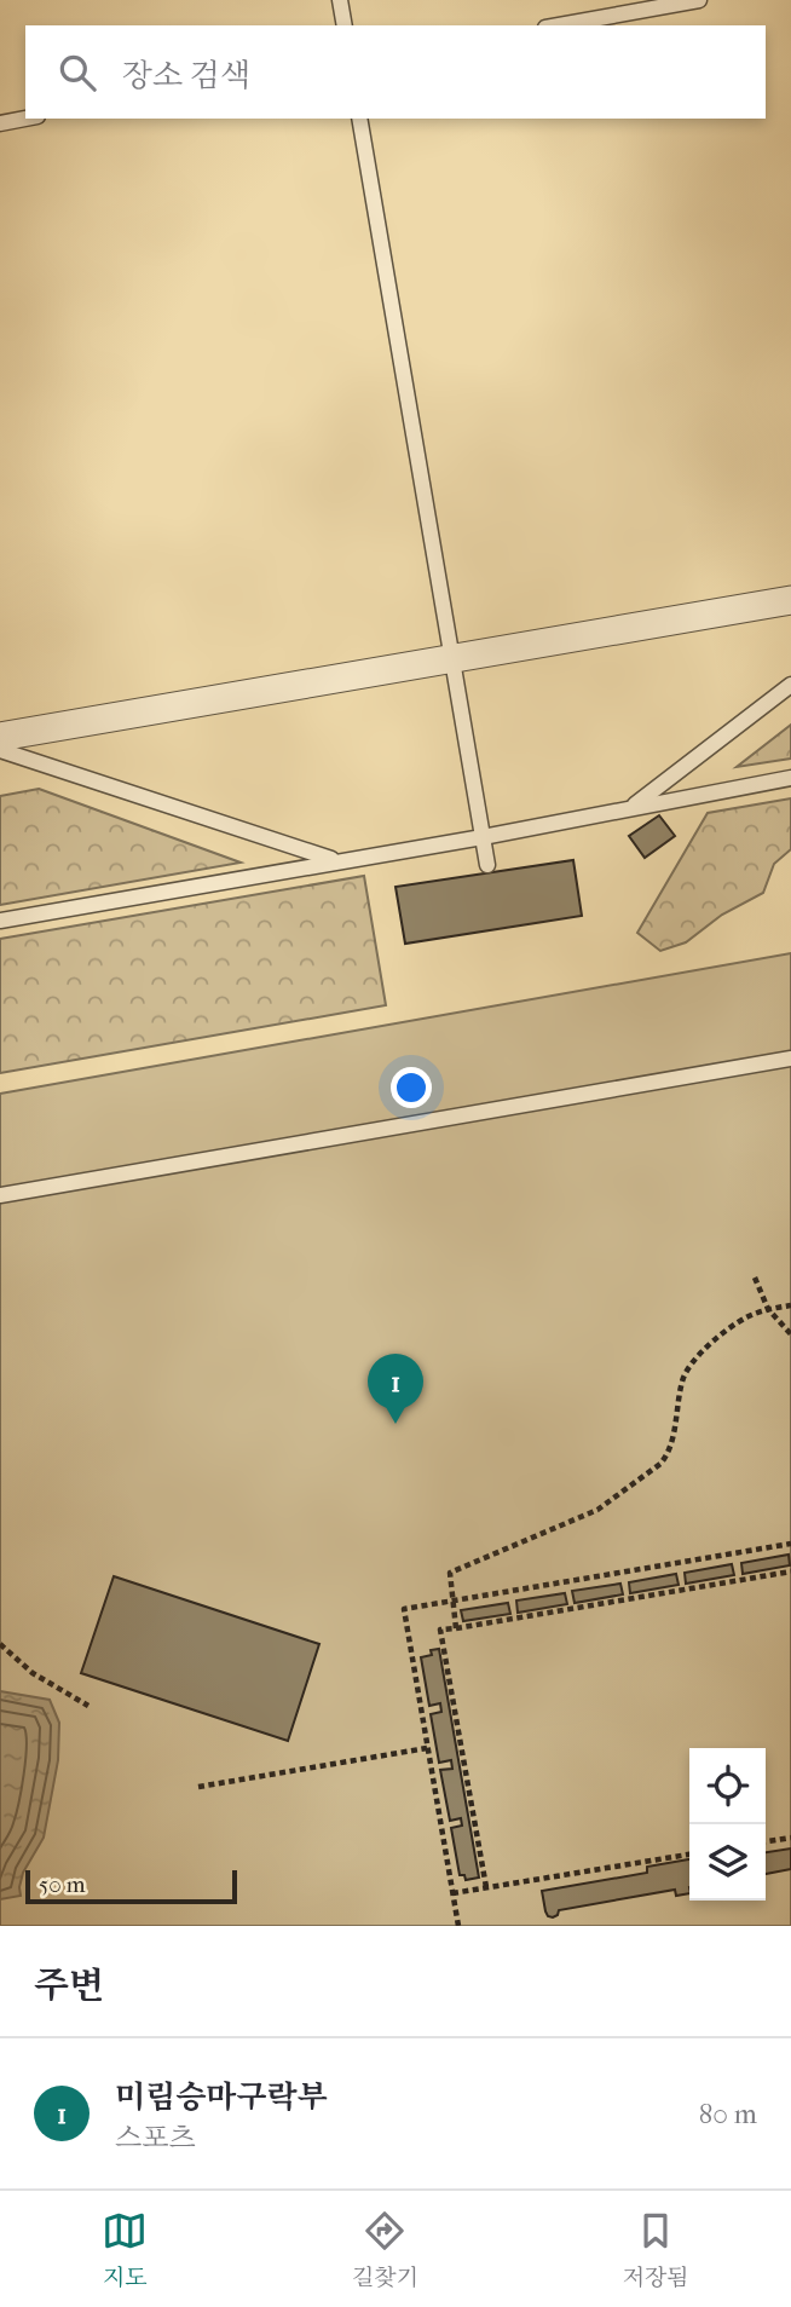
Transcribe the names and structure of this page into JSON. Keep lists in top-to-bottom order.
{
  "scale_bar": "50 m",
  "page": {
    "search": "장소 검색",
    "pins": "1",
    "scale": "50 m",
    "heading": "주변",
    "list": [
      {
        "mark": "1",
        "name": "미림승마구락부",
        "note": "스포츠",
        "value": "80 m"
      }
    ],
    "nav": ["지도", "길찾기", "저장됨"]
  }
}
